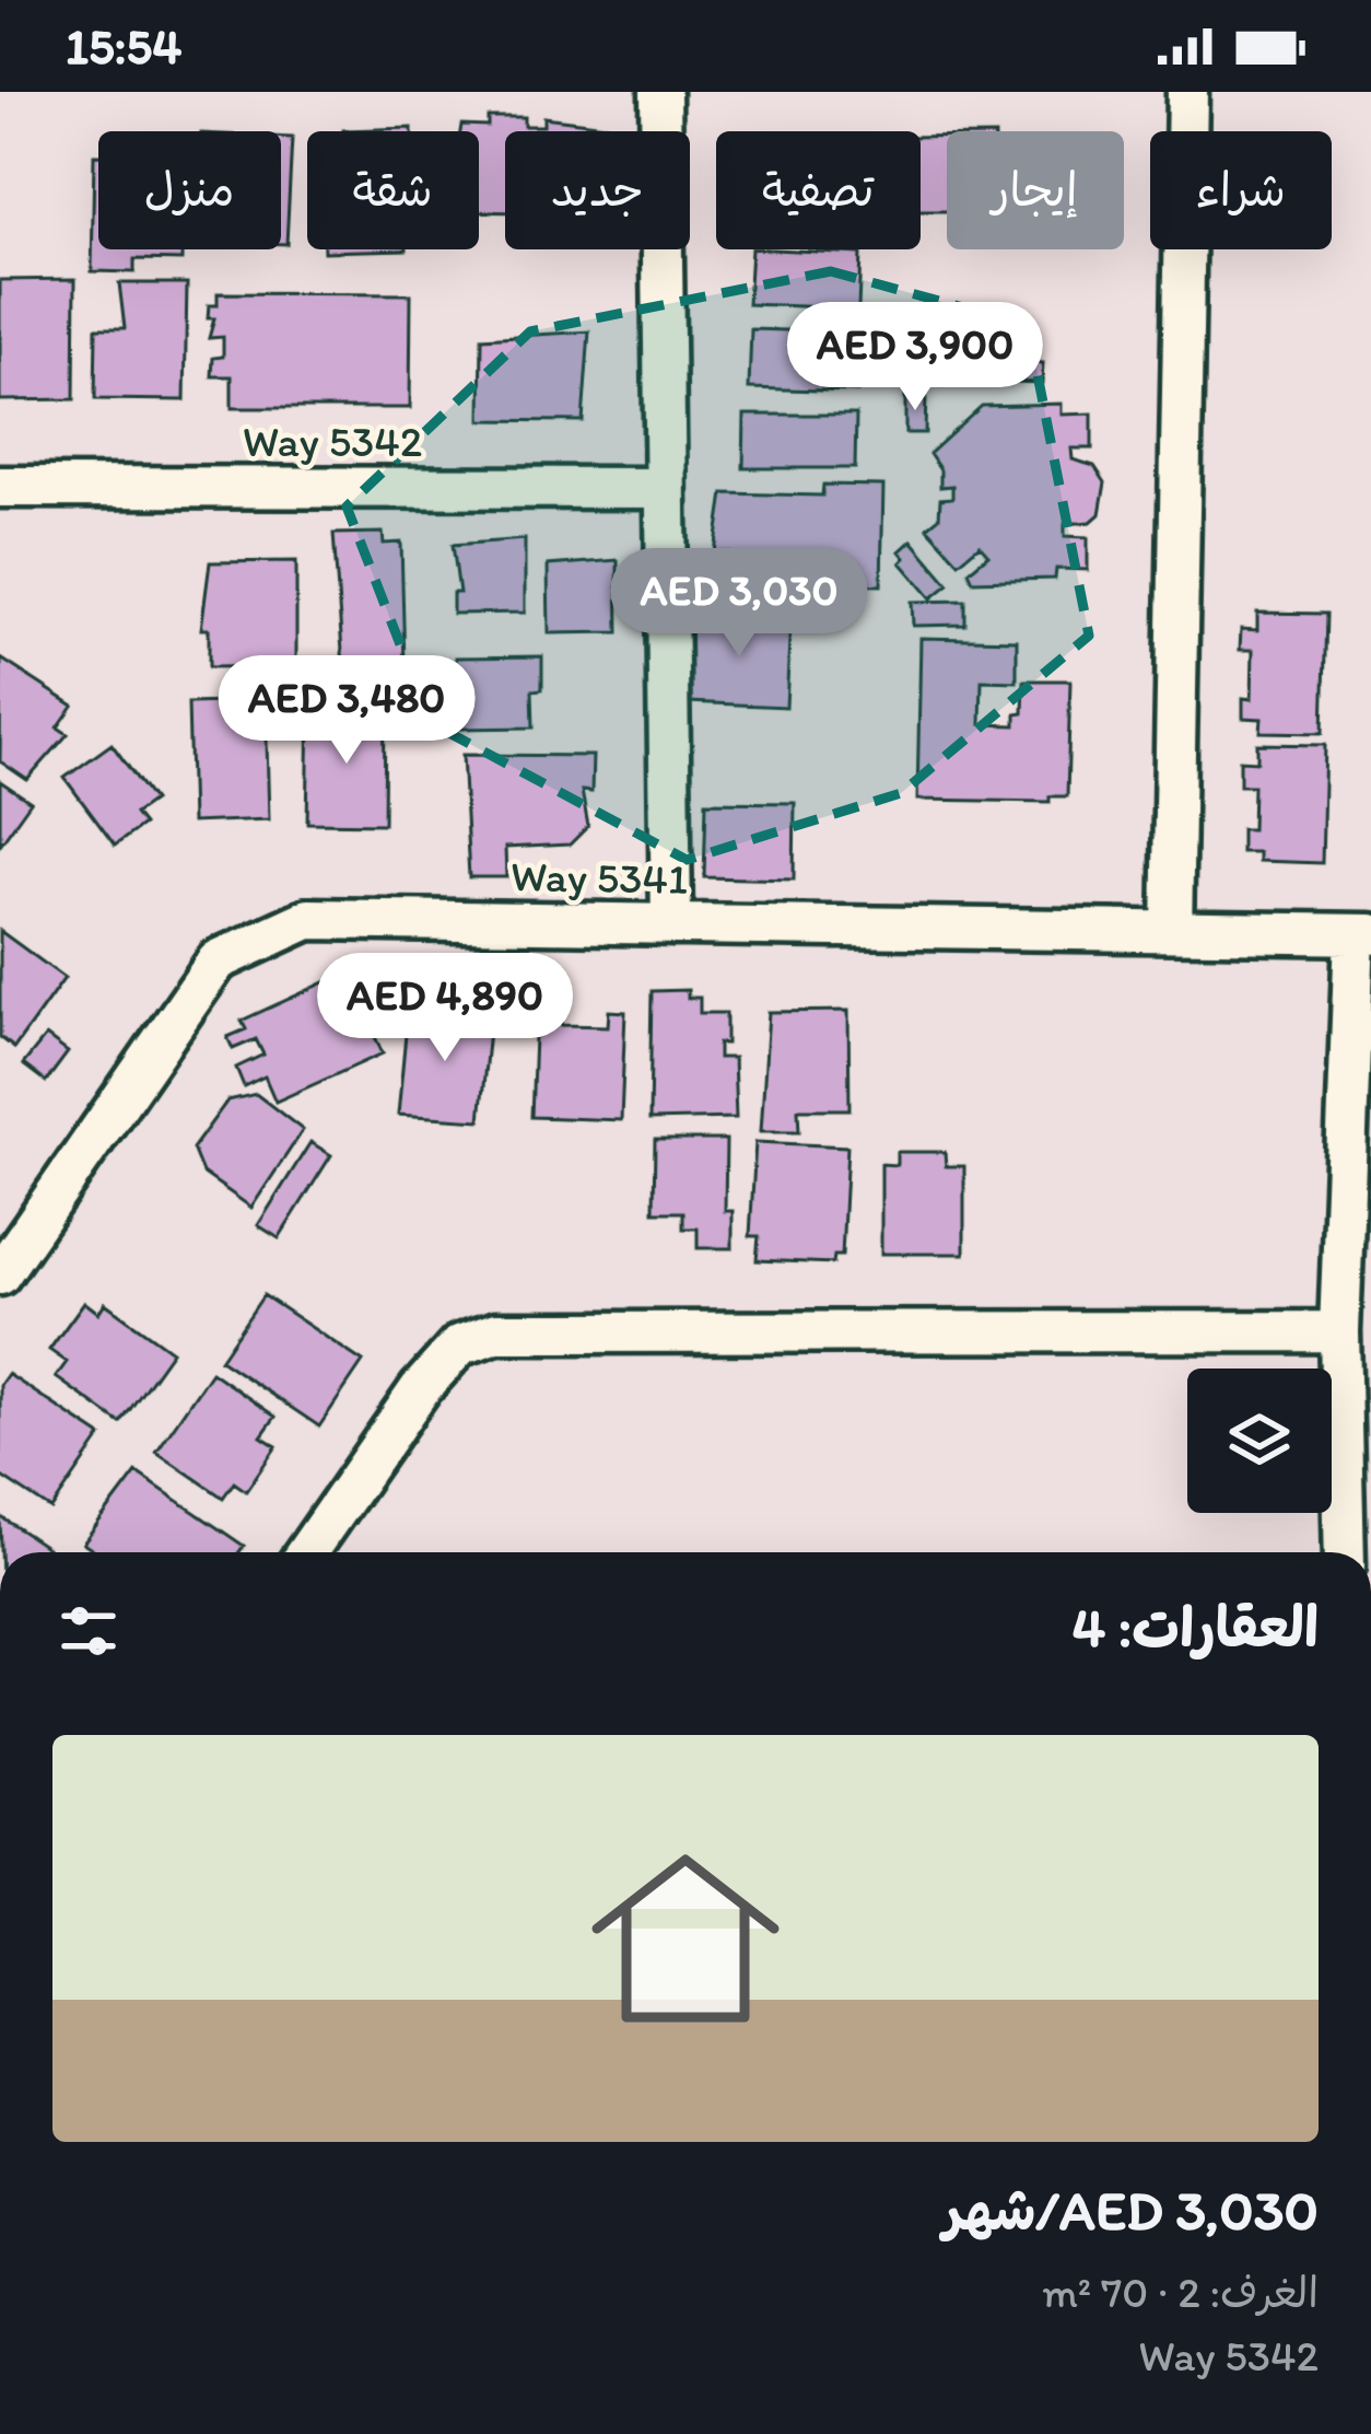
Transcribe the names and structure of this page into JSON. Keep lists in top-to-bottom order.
{
  "streets": {
    "street": ["Way 5342", "Way 5341"]
  },
  "page": {
    "status": "15:54",
    "chip": [
      "شراء",
      "إيجار",
      "تصفية",
      "جديد",
      "شقة",
      "منزل"
    ],
    "price": [
      "AED 3,900",
      "AED 3,030",
      "AED 3,480",
      "AED 4,890"
    ],
    "heading": "العقارات: 4",
    "list": [
      {
        "name": "AED 3,030/شهر",
        "note": "الغرف: 2 · 70 m² · Way 5342"
      }
    ]
  }
}
